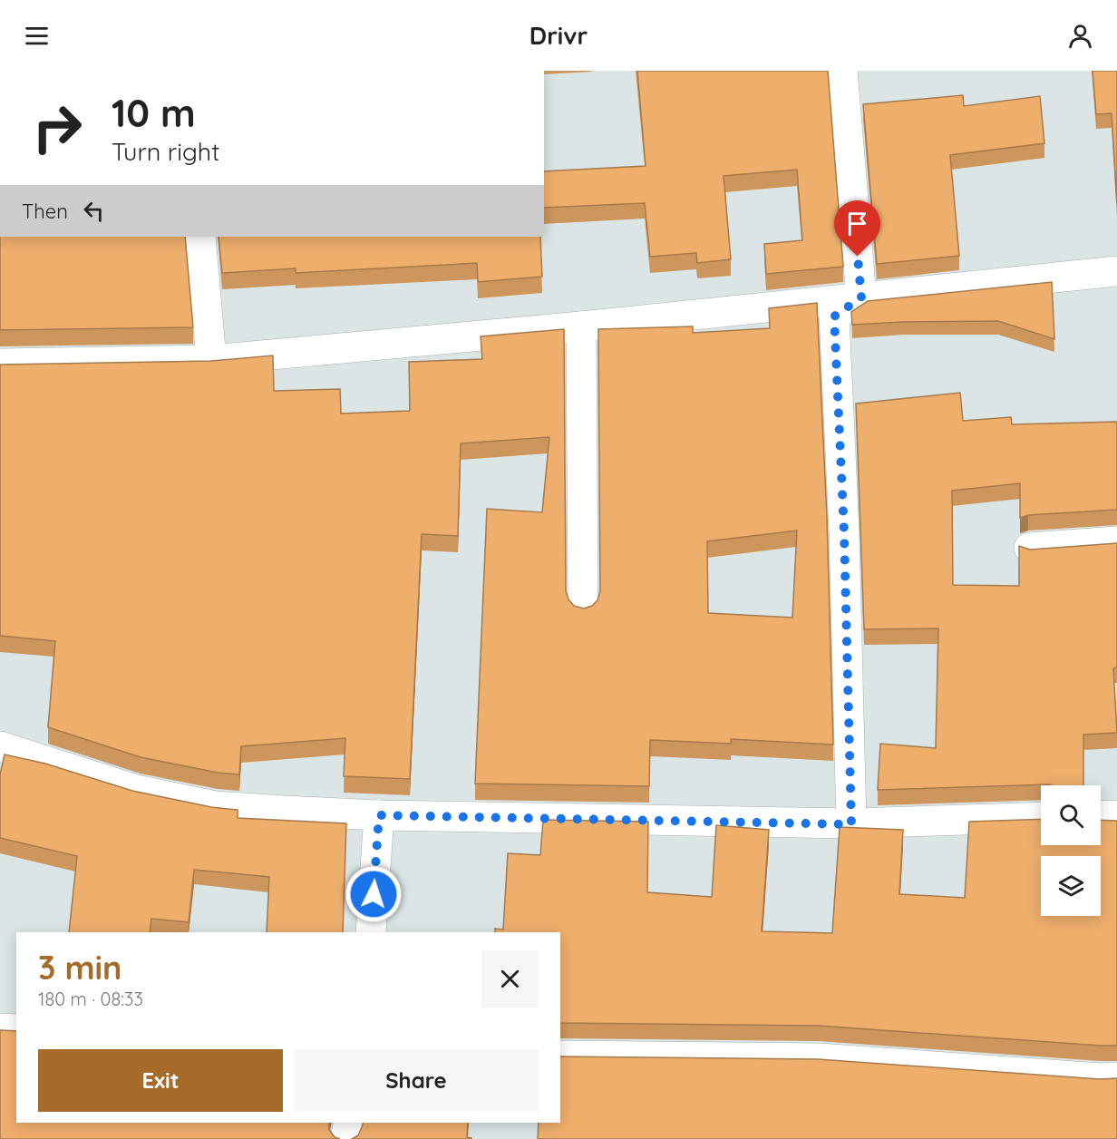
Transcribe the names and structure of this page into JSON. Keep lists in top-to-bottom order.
{
  "page": {
    "header": "Drivr",
    "turn": ["10 m", "Turn right"],
    "then": "Then",
    "heading": ["3 min", "180 m · 08:33"],
    "buttons": ["Exit", "Share"]
  }
}
